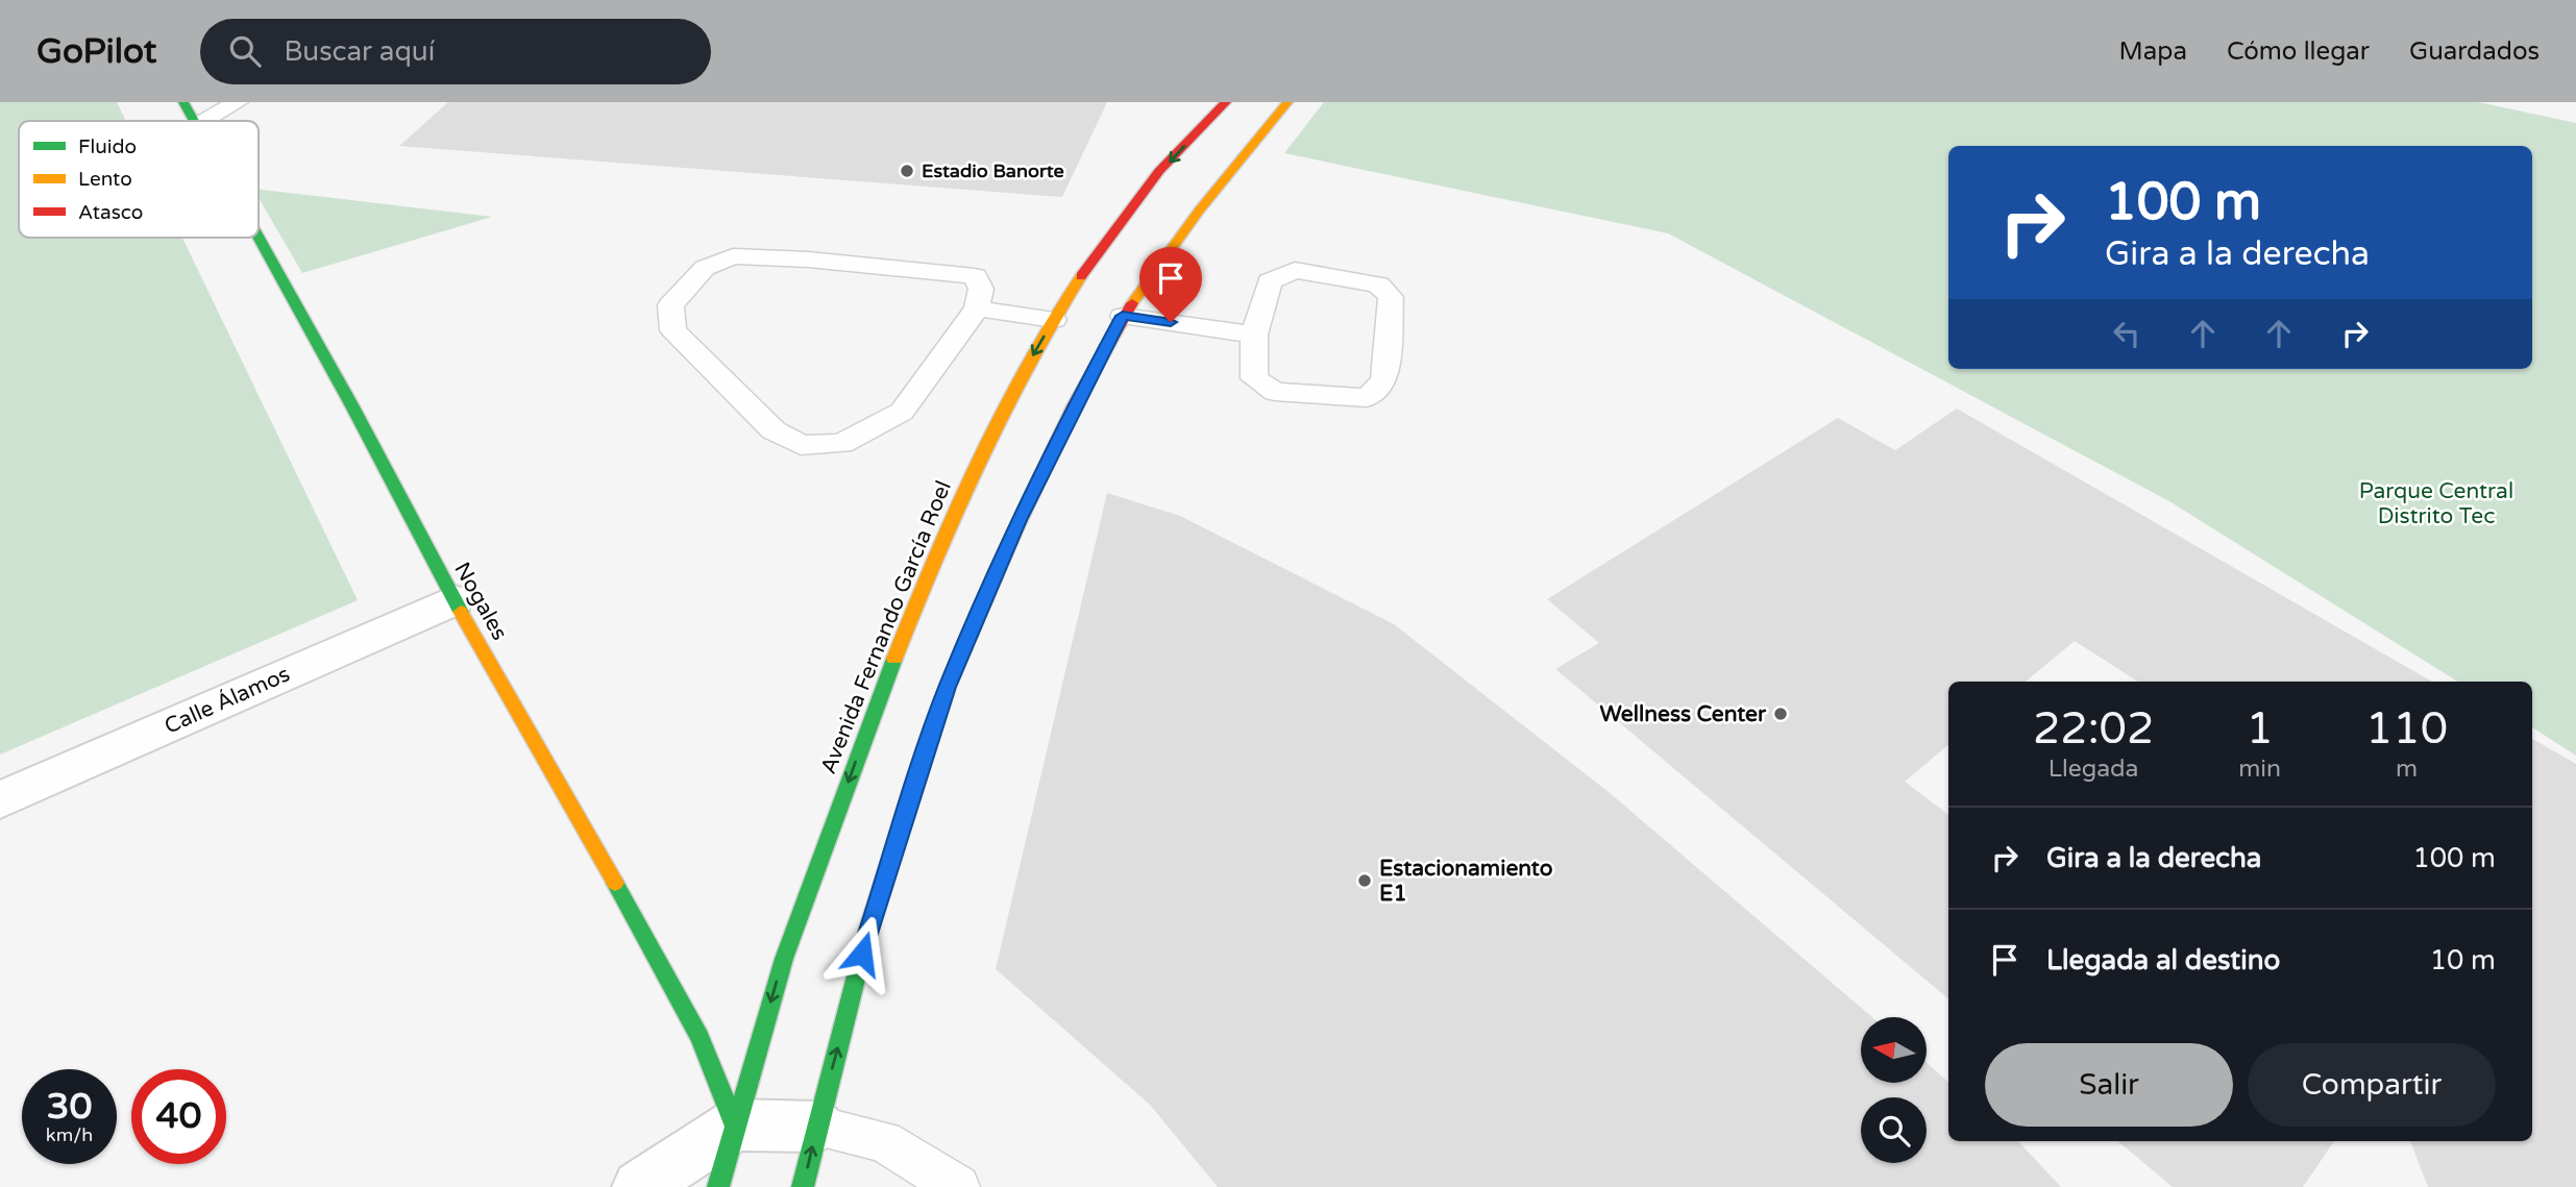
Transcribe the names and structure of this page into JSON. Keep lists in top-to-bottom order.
{
  "streets": {
    "street": ["Nogales", "Avenida Fernando García Roel", "Calle Álamos"]
  },
  "crossings": [
    ["Nogales", "Avenida Fernando García Roel"],
    ["Nogales", "Calle Álamos"]
  ],
  "parks": ["Parque Central Distrito Tec"],
  "places": ["Estadio Banorte", "Wellness Center", "Estacionamiento E1"],
  "legend": ["Fluido", "Lento", "Atasco"],
  "north": "left",
  "page": {
    "header": "GoPilot",
    "search": "Buscar aquí",
    "nav": ["Mapa", "Cómo llegar", "Guardados"],
    "turn": ["100 m", "Gira a la derecha"],
    "eta": [
      "22:02",
      "Llegada",
      "1",
      "min",
      "110",
      "m"
    ],
    "list": [
      {
        "name": "Gira a la derecha",
        "value": "100 m"
      },
      {
        "name": "Llegada al destino",
        "value": "10 m"
      }
    ],
    "buttons": ["Salir", "Compartir"],
    "speed": "30 km/h",
    "limit": "40"
  }
}
